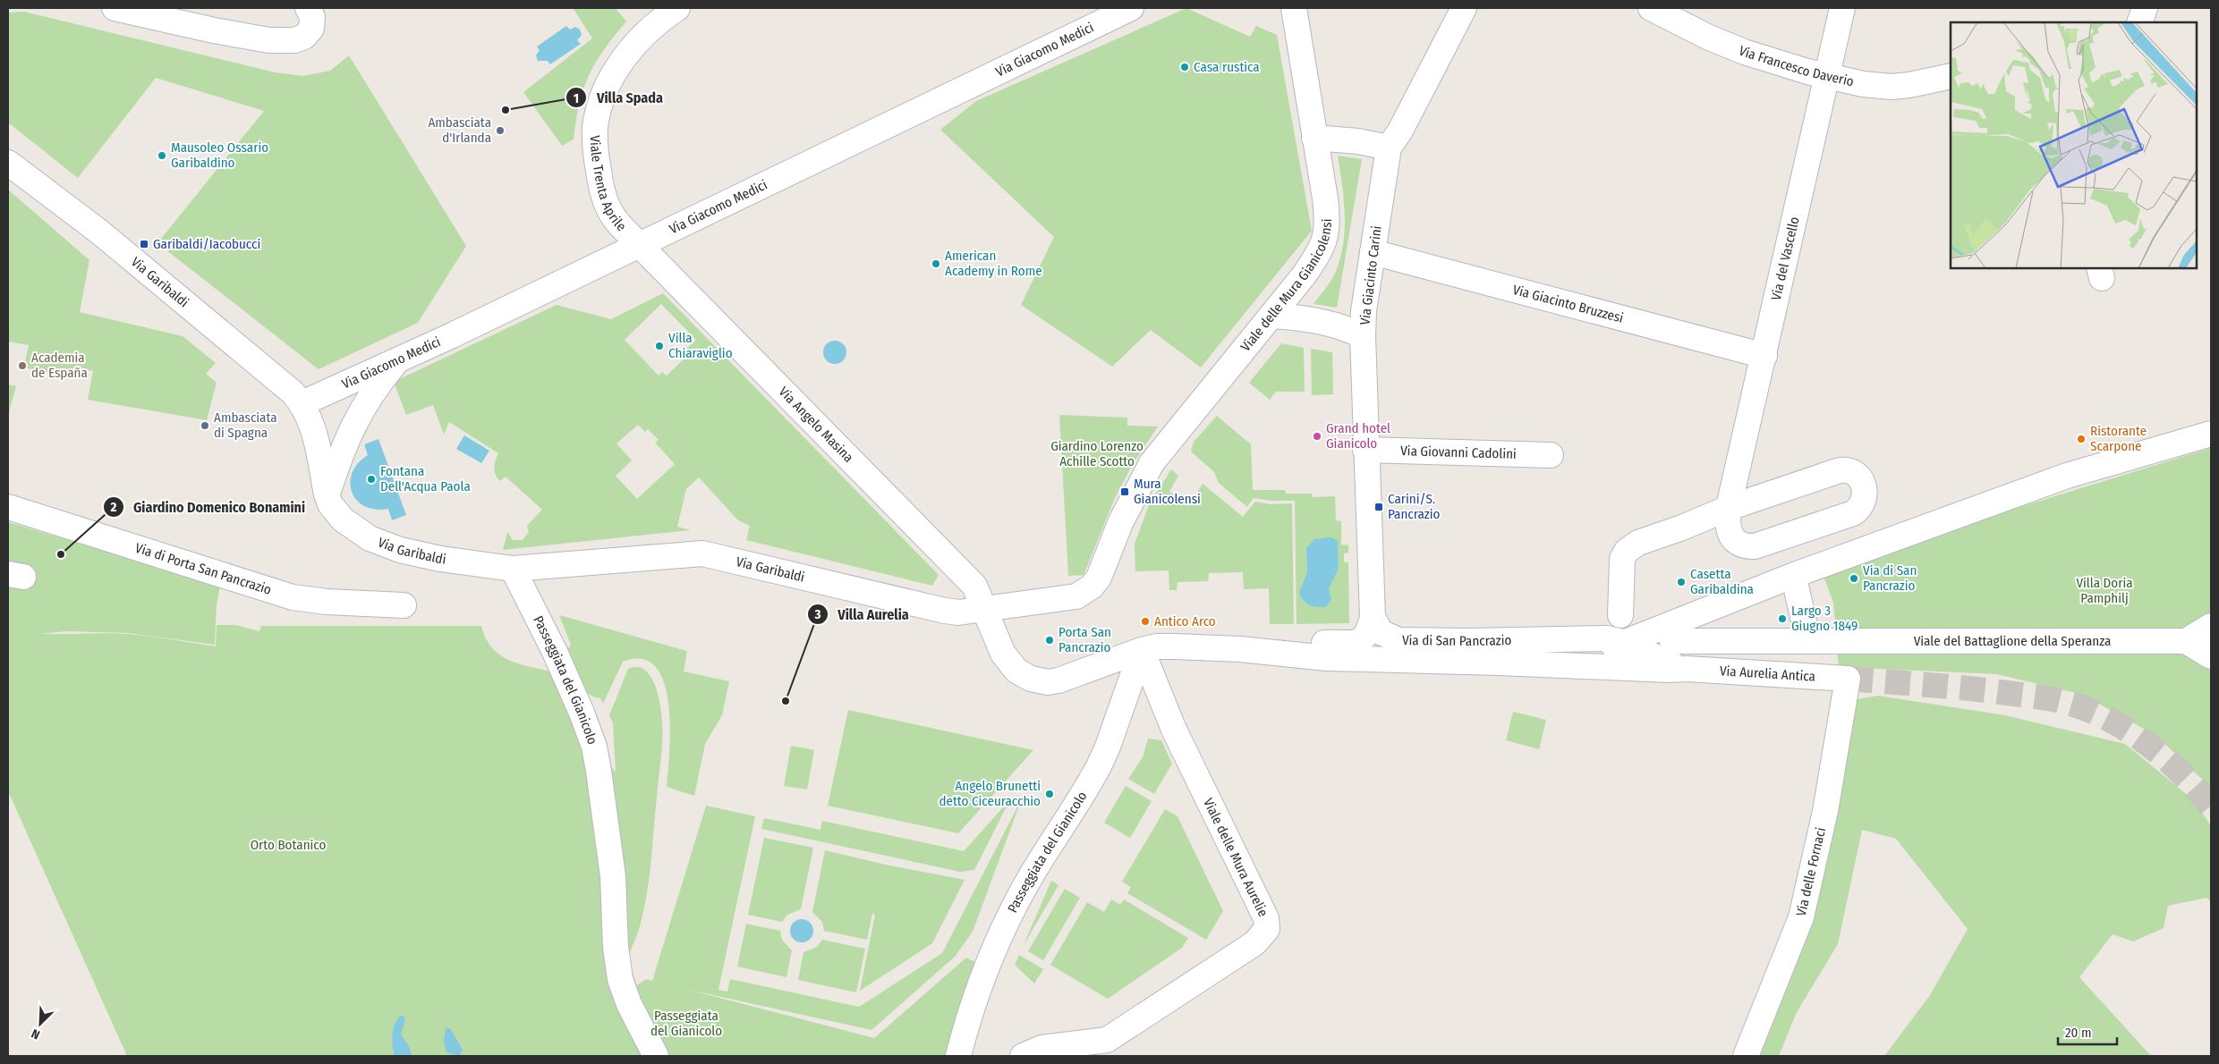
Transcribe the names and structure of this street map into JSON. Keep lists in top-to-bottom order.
{
  "streets": {
    "street": [
      "Via Giacomo Medici",
      "Via Francesco Daverio",
      "Viale Trenta Aprile",
      "Via del Vascello",
      "Via Giacinto Carini",
      "Via Garibaldi",
      "Viale delle Mura Gianicolensi",
      "Via Giacinto Bruzzesi",
      "Via Angelo Masina",
      "Via Giovanni Cadolini",
      "Via di Porta San Pancrazio",
      "Via di San Pancrazio",
      "Viale del Battaglione della Speranza",
      "Via Aurelia Antica",
      "Passeggiata del Gianicolo",
      "Viale delle Mura Aurelie",
      "Via delle Fornaci"
    ]
  },
  "crossings": [
    ["Via Giacomo Medici", "Viale Trenta Aprile"],
    ["Via Giacomo Medici", "Via Garibaldi"],
    ["Via Giacomo Medici", "Via Angelo Masina"],
    ["Via Francesco Daverio", "Via del Vascello"],
    ["Viale Trenta Aprile", "Via Angelo Masina"],
    ["Via del Vascello", "Via Giacinto Bruzzesi"],
    ["Via Giacinto Carini", "Via Giacinto Bruzzesi"],
    ["Via Giacinto Carini", "Via Giovanni Cadolini"],
    ["Via Giacinto Carini", "Via di San Pancrazio"],
    ["Via Garibaldi", "Viale delle Mura Gianicolensi"],
    ["Via Garibaldi", "Via Angelo Masina"],
    ["Via Garibaldi", "Passeggiata del Gianicolo"],
    ["Via Angelo Masina", "Via di San Pancrazio"],
    ["Via di San Pancrazio", "Via Aurelia Antica"],
    ["Via di San Pancrazio", "Passeggiata del Gianicolo"],
    ["Via di San Pancrazio", "Viale delle Mura Aurelie"],
    ["Via Aurelia Antica", "Via delle Fornaci"],
    ["Passeggiata del Gianicolo", "Viale delle Mura Aurelie"]
  ],
  "parks": [
    "Giardino Lorenzo Achille Scotto",
    "Villa Doria Pamphilj",
    "Orto Botanico",
    "Passeggiata del Gianicolo"
  ],
  "places": {
    "other": [
      "Casa rustica",
      "Villa Spada",
      "Ambasciata d'Irlanda",
      "Mausoleo Ossario Garibaldino",
      "American Academy in Rome",
      "Villa Chiaraviglio",
      "Academia de España",
      "Ambasciata di Spagna",
      "Grand hotel Gianicolo",
      "Ristorante Scarpone",
      "Fontana Dell'Acqua Paola",
      "Giardino Domenico Bonamini",
      "Via di San Pancrazio",
      "Casetta Garibaldina",
      "Largo 3 Giugno 1849",
      "Antico Arco",
      "Porta San Pancrazio",
      "Villa Aurelia",
      "Angelo Brunetti detto Ciceuracchio"
    ],
    "transit": ["Garibaldi/Iacobucci", "Mura Gianicolensi", "Carini/S. Pancrazio"]
  },
  "scale_bar": "20 m",
  "north": "bottom left"
}
